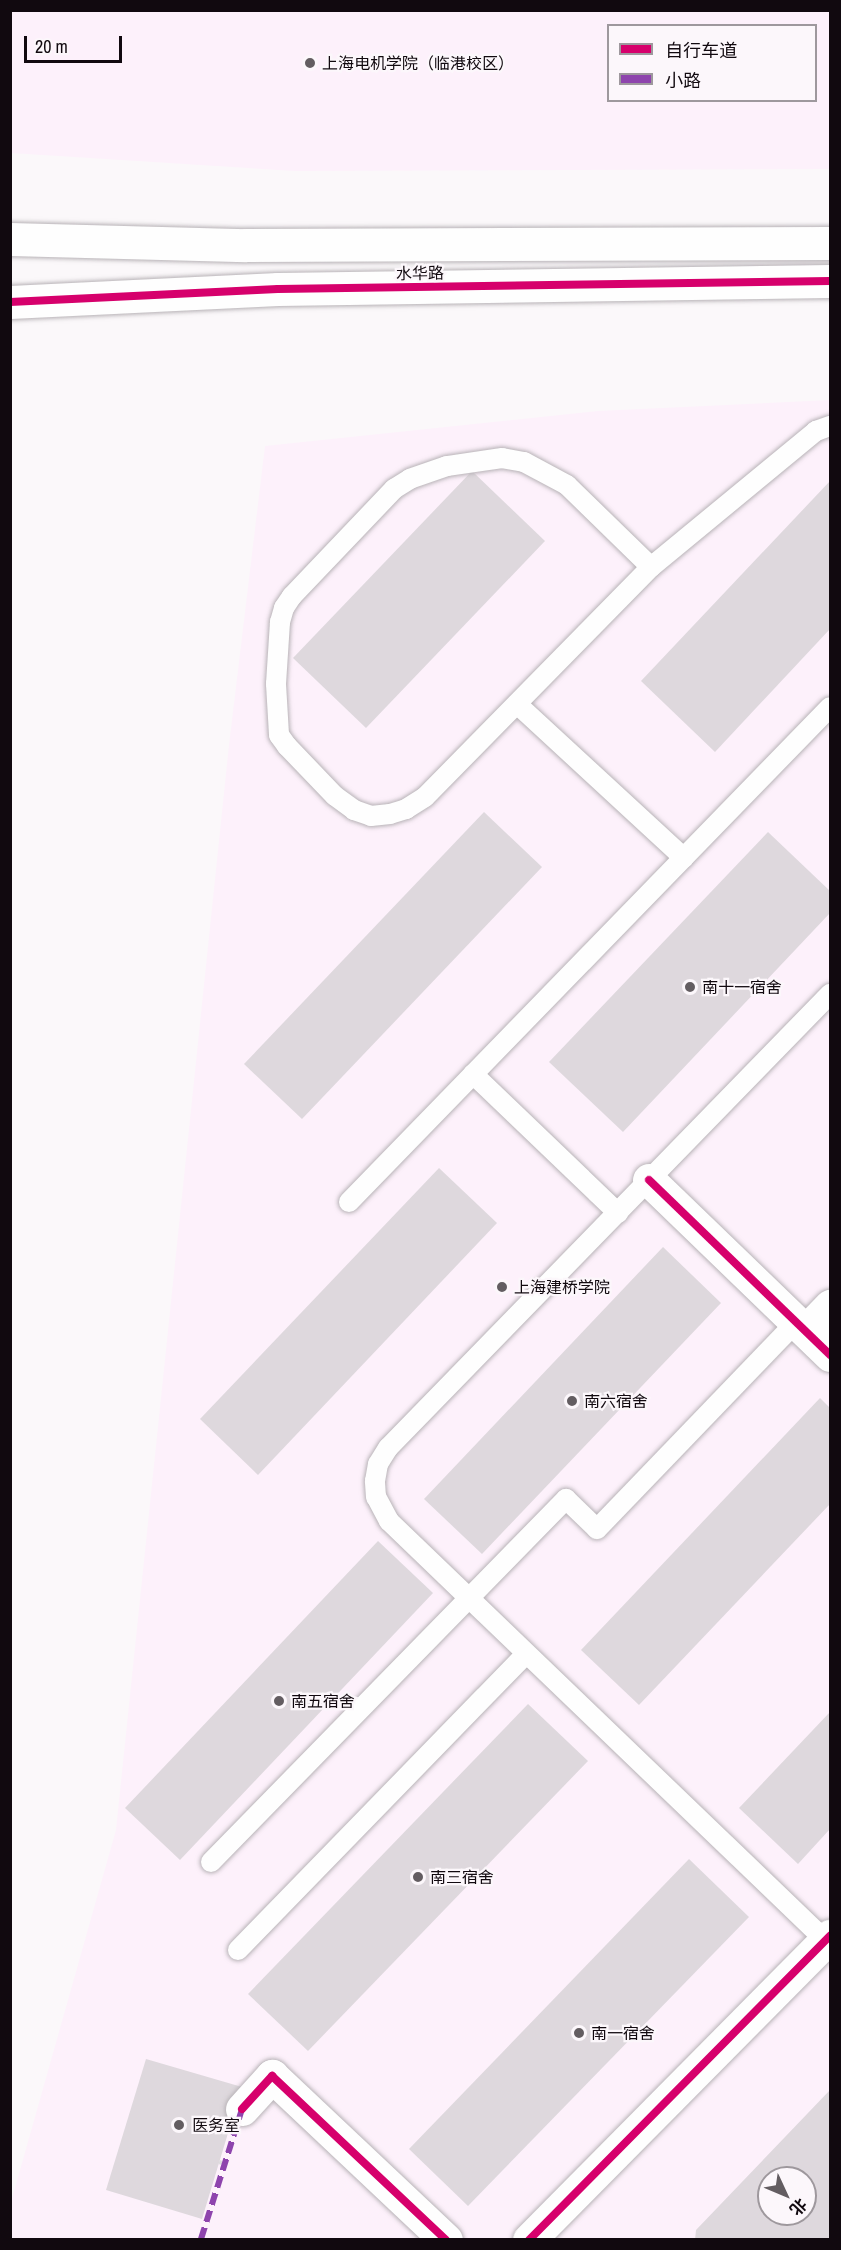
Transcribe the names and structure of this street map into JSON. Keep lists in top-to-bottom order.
{
  "streets": {
    "street": ["水华路"]
  },
  "places": [
    "上海电机学院（临港校区）",
    "南十一宿舍",
    "上海建桥学院",
    "南六宿舍",
    "南五宿舍",
    "南三宿舍",
    "南一宿舍",
    "医务室"
  ],
  "legend": ["自行车道", "小路"],
  "scale_bar": "20 m",
  "north": "bottom right"
}
